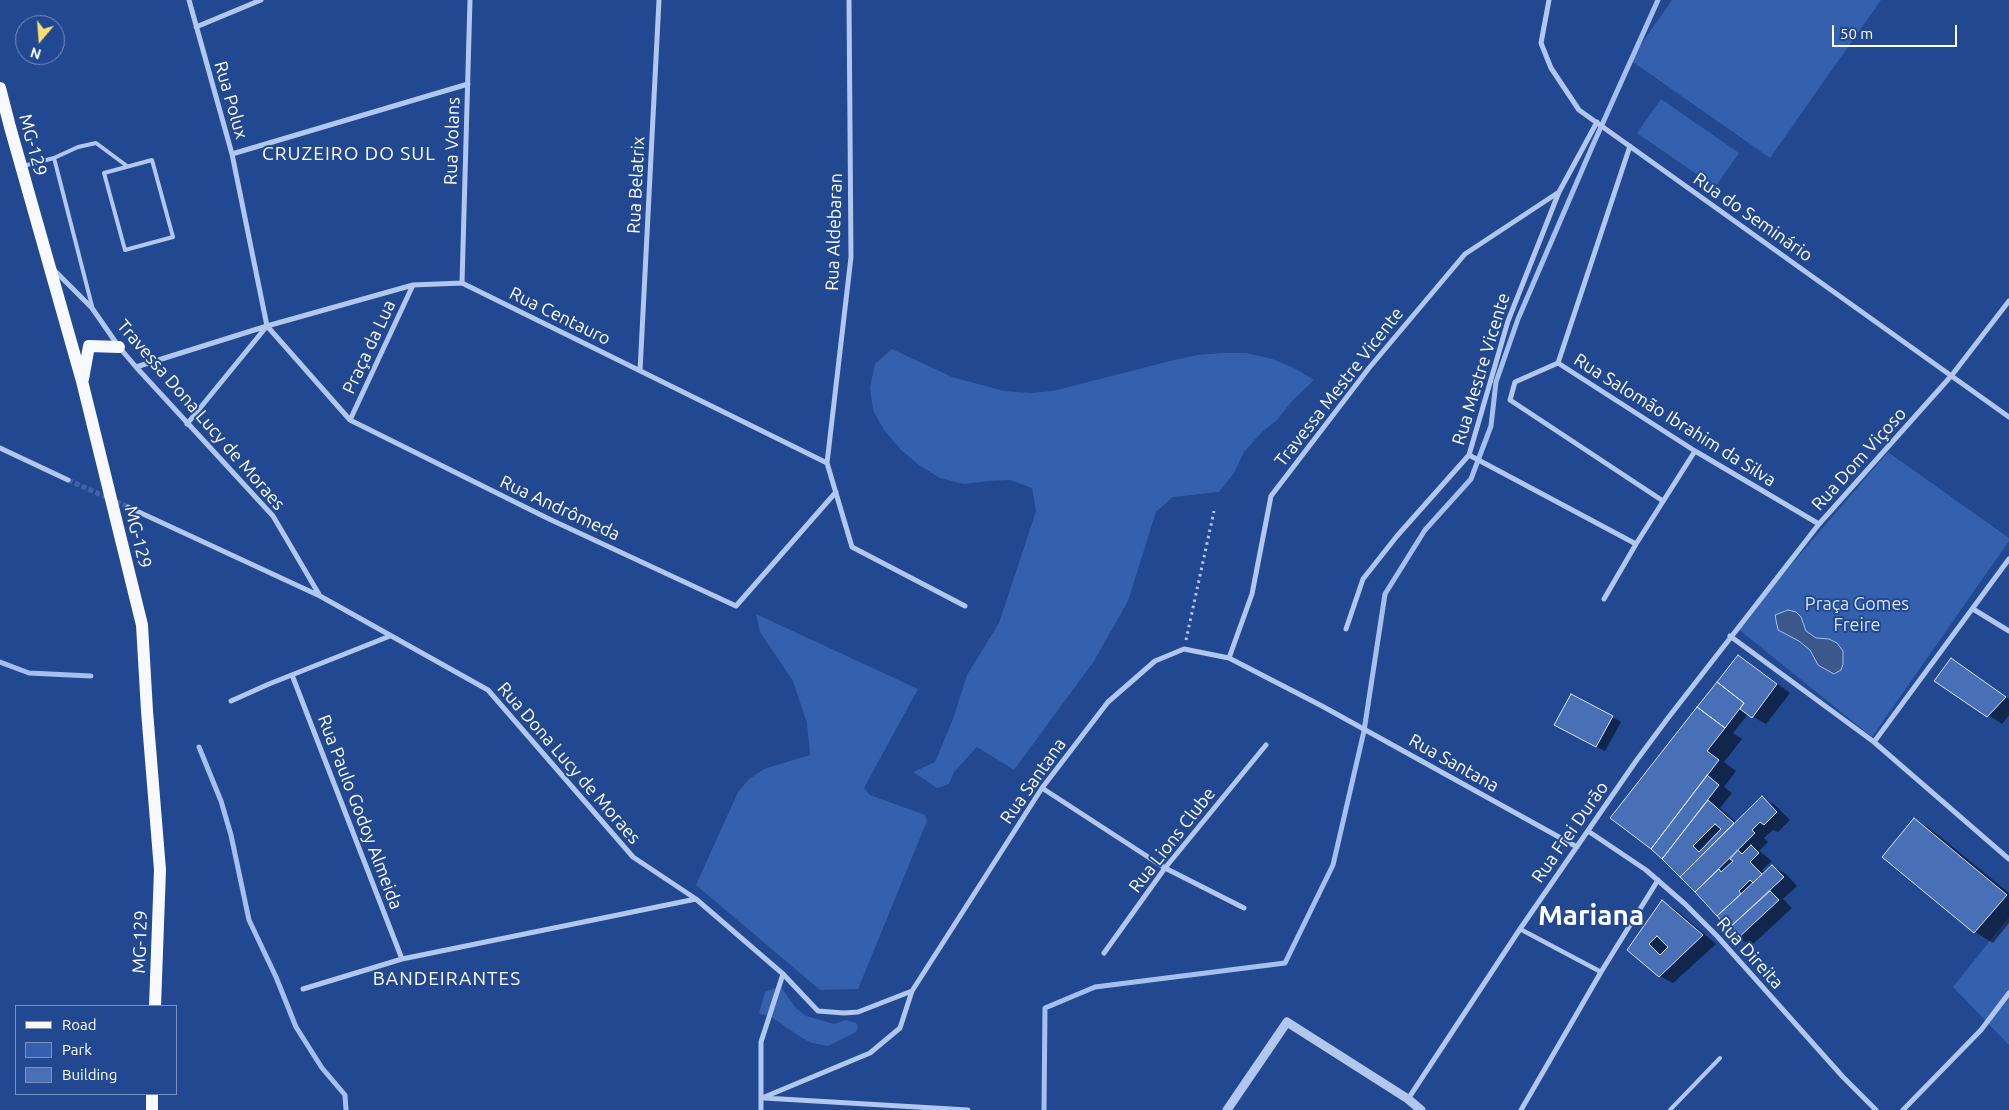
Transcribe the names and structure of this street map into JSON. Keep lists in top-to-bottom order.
{
  "streets": {
    "main road": ["MG-129"],
    "street": [
      "Rua Polux",
      "Rua Volans",
      "Rua Belatrix",
      "Rua do Seminário",
      "Rua Aldebaran",
      "Rua Centauro",
      "Praça da Lua",
      "Rua Mestre Vicente",
      "Travessa Mestre Vicente",
      "Travessa Dona Lucy de Moraes",
      "Rua Salomão Ibrahim da Silva",
      "Rua Dom Viçoso",
      "Rua Andrômeda",
      "Rua Dona Lucy de Moraes",
      "Rua Santana",
      "Rua Paulo Godoy Almeida",
      "Rua Frei Durão",
      "Rua Lions Clube",
      "Rua Direita"
    ]
  },
  "crossings": [
    ["Rua Polux", "Rua Centauro"],
    ["Rua Polux", "Rua Andrômeda"],
    ["Rua Volans", "Rua Centauro"],
    ["MG-129", "Travessa Dona Lucy de Moraes"],
    ["Rua Belatrix", "Rua Centauro"],
    ["Rua do Seminário", "Rua Mestre Vicente"],
    ["Rua do Seminário", "Rua Salomão Ibrahim da Silva"],
    ["Rua do Seminário", "Rua Dom Viçoso"],
    ["Rua Aldebaran", "Rua Centauro"],
    ["Rua Aldebaran", "Rua Andrômeda"],
    ["Rua Centauro", "Praça da Lua"],
    ["Rua Centauro", "Travessa Dona Lucy de Moraes"],
    ["Rua Centauro", "Rua Andrômeda"],
    ["Praça da Lua", "Rua Andrômeda"],
    ["Rua Mestre Vicente", "Travessa Mestre Vicente"],
    ["Travessa Mestre Vicente", "Rua Santana"],
    ["Travessa Dona Lucy de Moraes", "Rua Dona Lucy de Moraes"],
    ["Rua Salomão Ibrahim da Silva", "Rua Dom Viçoso"],
    ["Rua Dom Viçoso", "Rua Frei Durão"],
    ["Rua Dona Lucy de Moraes", "Rua Santana"],
    ["Rua Santana", "Rua Frei Durão"],
    ["Rua Frei Durão", "Rua Direita"]
  ],
  "districts": ["CRUZEIRO DO SUL", "Mariana", "BANDEIRANTES"],
  "parks": ["Praça Gomes Freire"],
  "legend": ["Road", "Park", "Building"],
  "scale_bar": "50 m",
  "north": "bottom"
}
